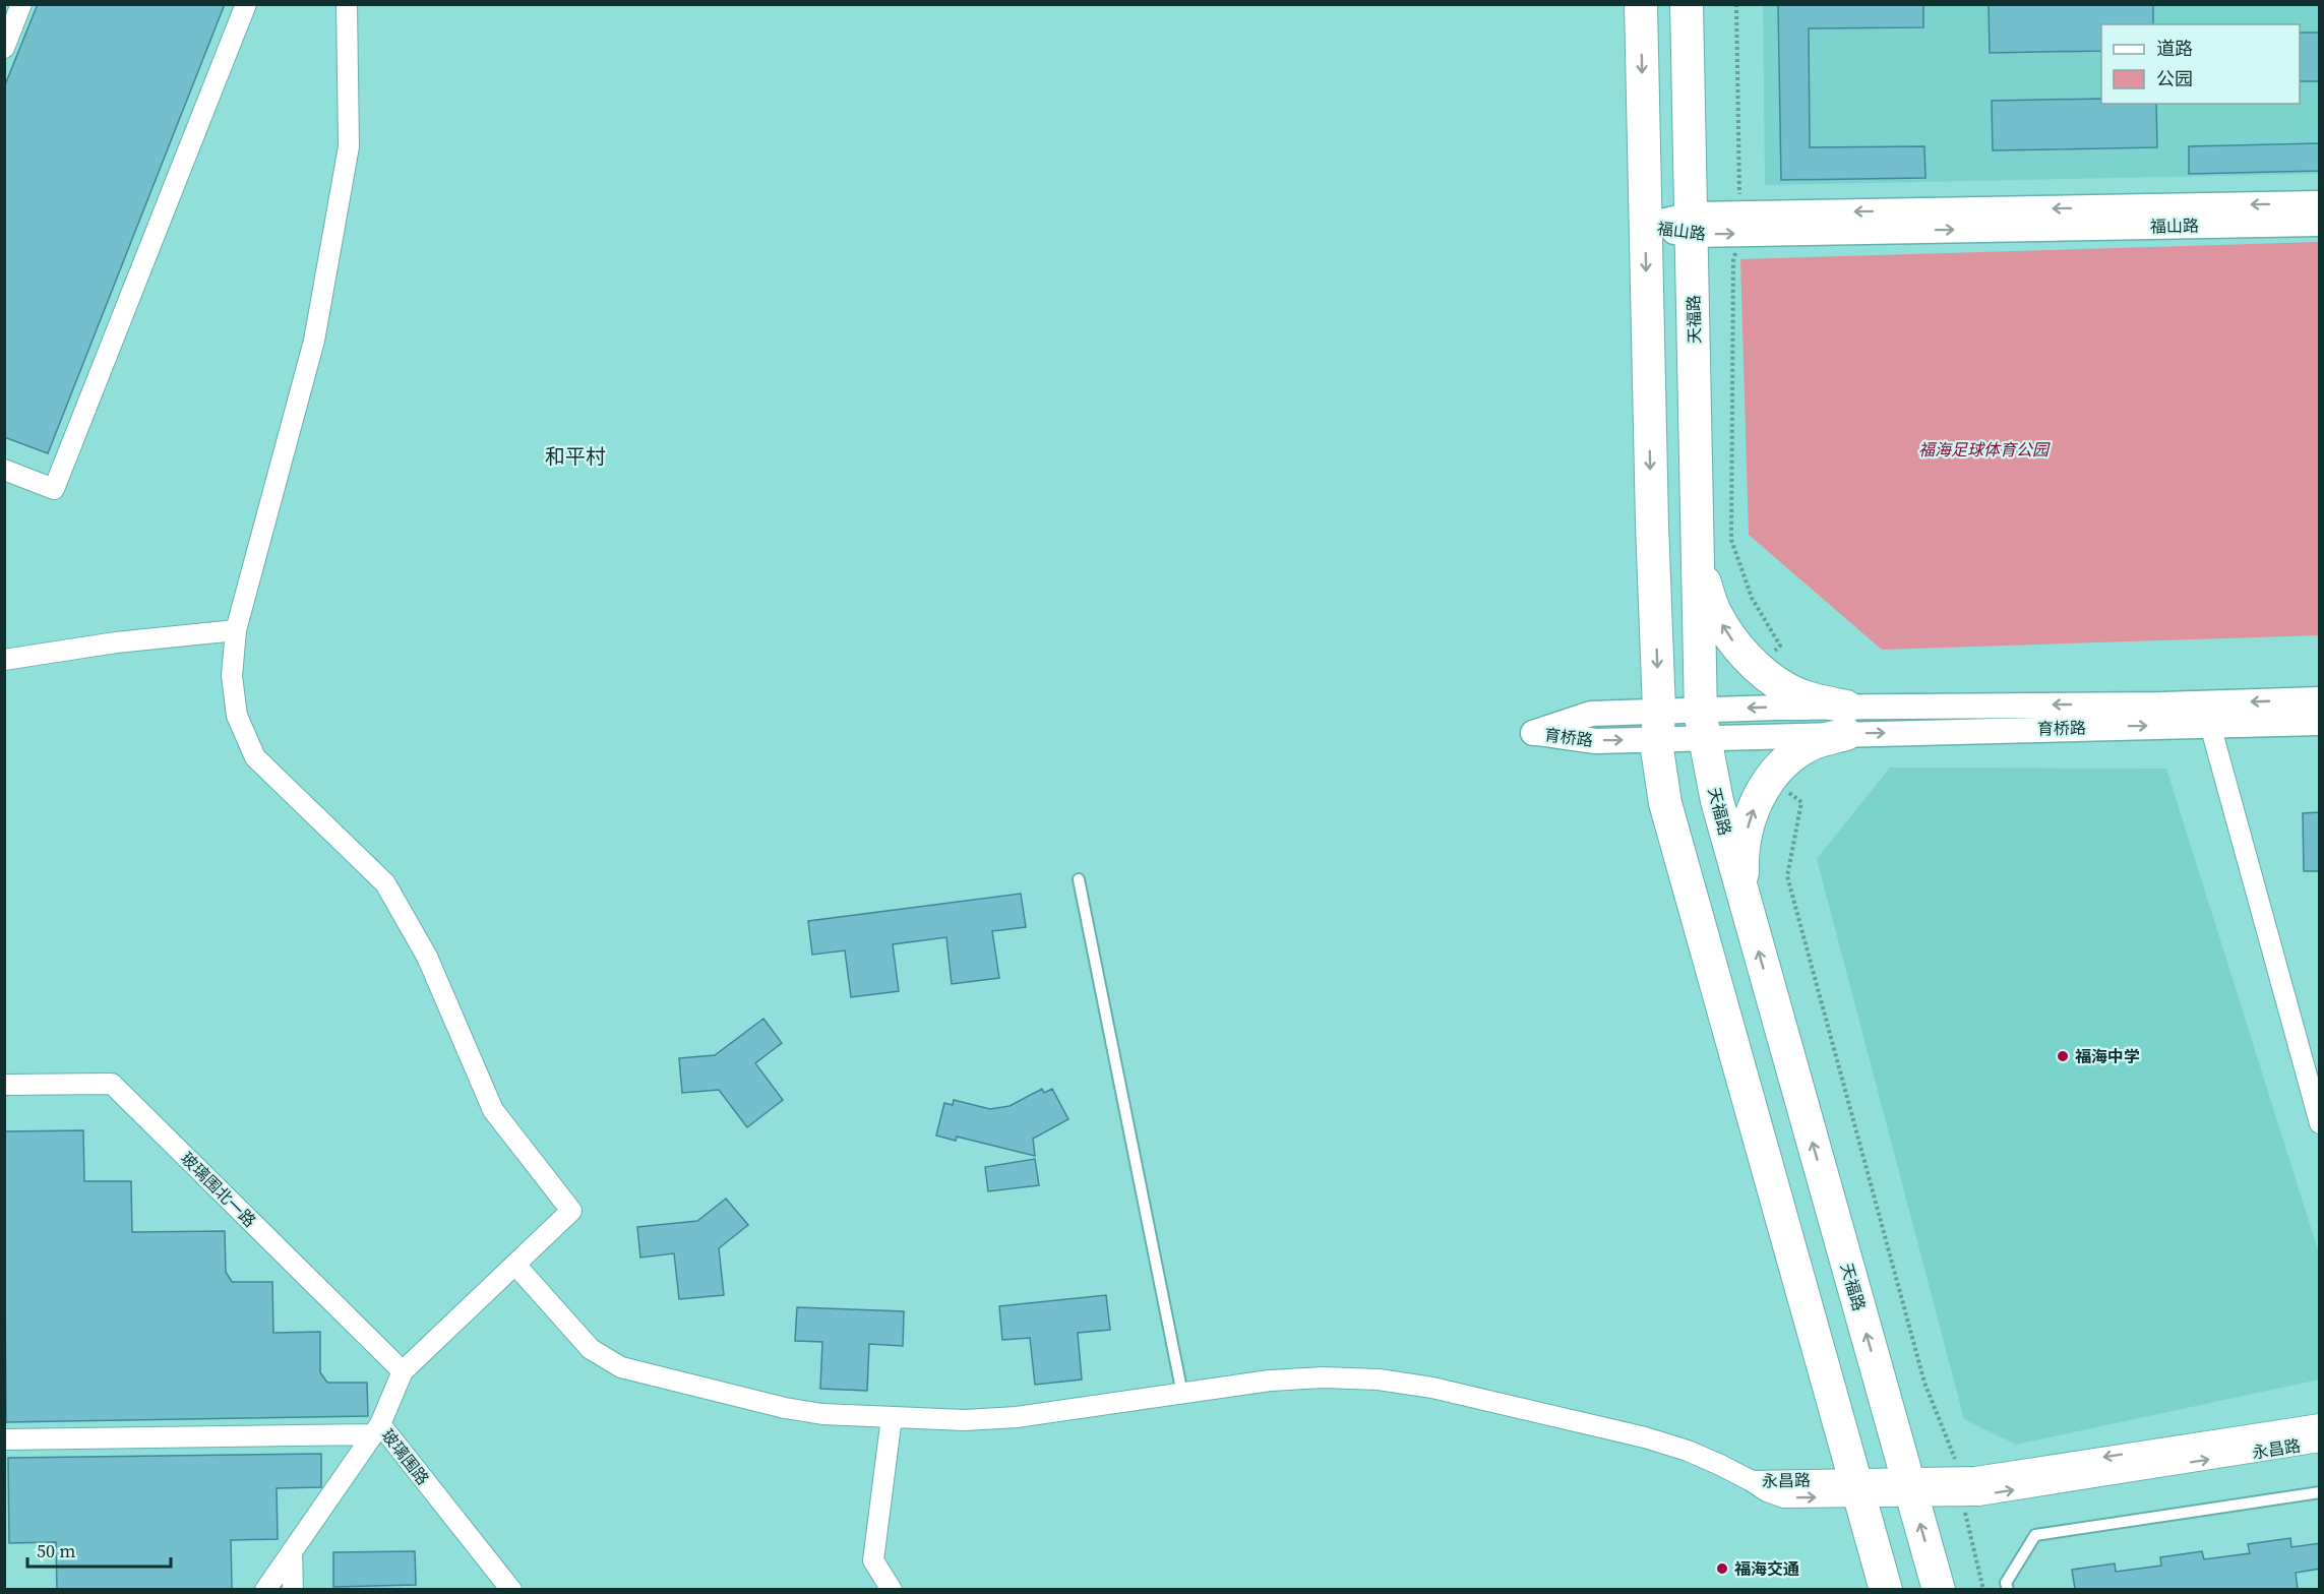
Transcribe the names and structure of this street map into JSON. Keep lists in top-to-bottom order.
{
  "streets": {
    "main road": ["天福路"],
    "street": [
      "福山路",
      "育桥路",
      "玻璃围北一路",
      "永昌路",
      "玻璃围路"
    ]
  },
  "crossings": [
    ["福山路", "天福路"],
    ["天福路", "育桥路"],
    ["天福路", "永昌路"]
  ],
  "districts": ["和平村"],
  "parks": ["福海足球体育公园"],
  "places": ["福海中学", "福海交通"],
  "legend": ["道路", "公园"],
  "scale_bar": "50 m"
}
